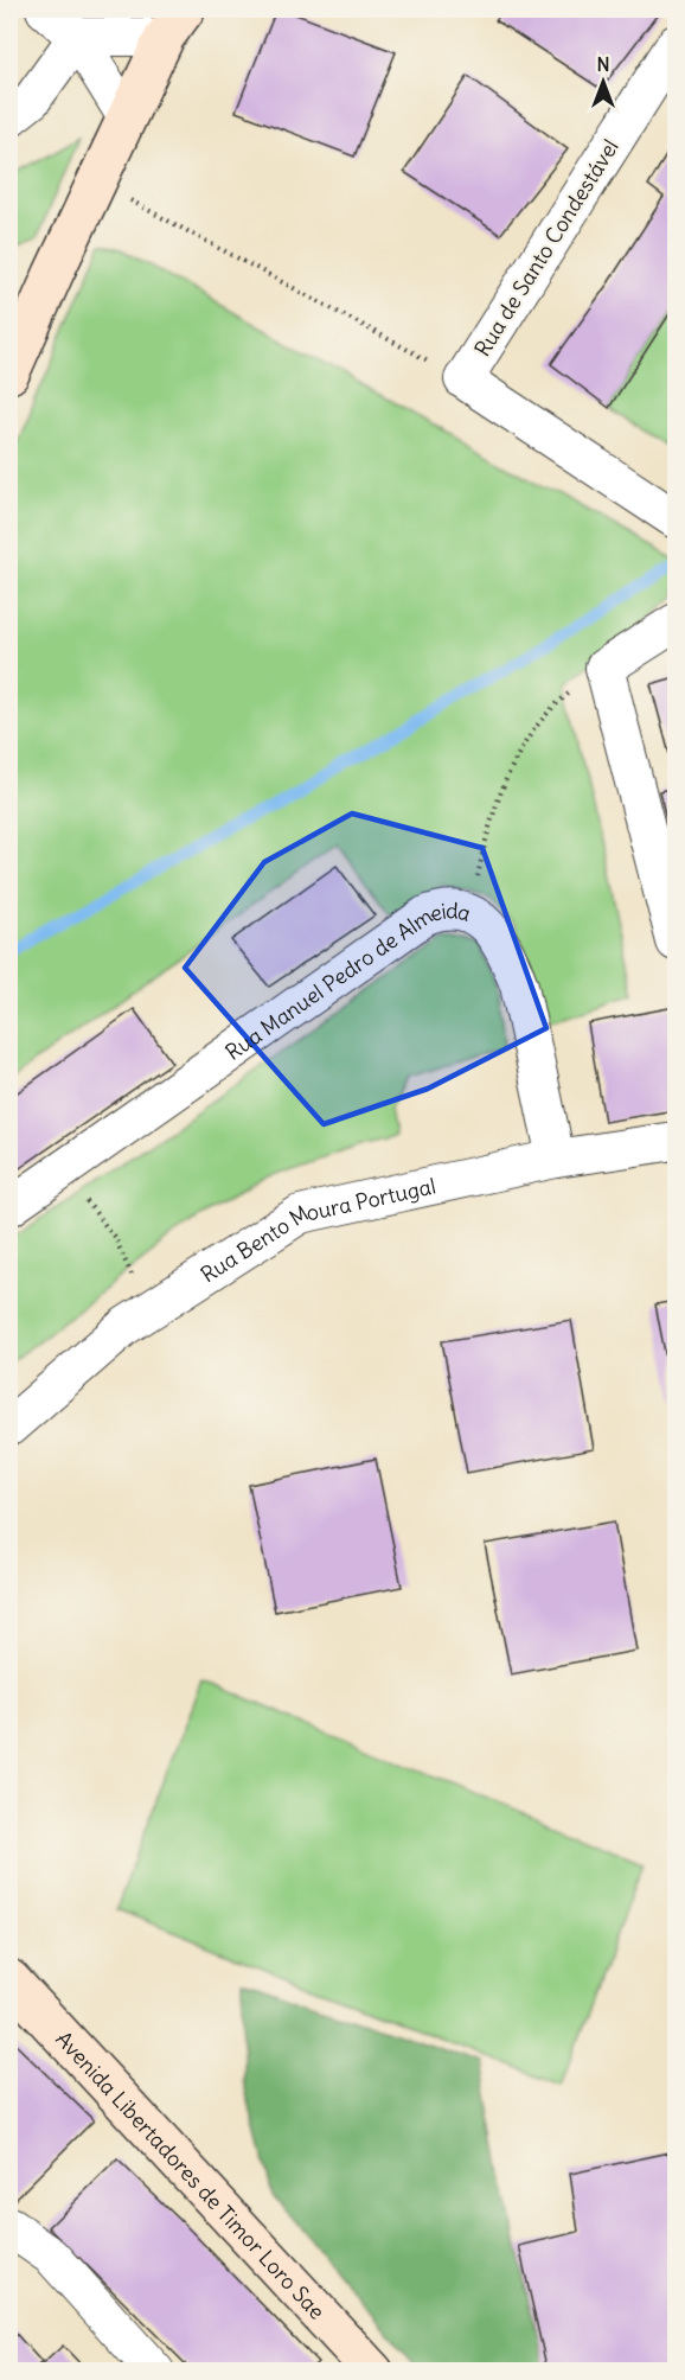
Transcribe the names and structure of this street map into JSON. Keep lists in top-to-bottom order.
{
  "streets": {
    "main road": ["Avenida Libertadores de Timor Loro Sae"],
    "street": ["Rua de Santo Condestável", "Rua Manuel Pedro de Almeida", "Rua Bento Moura Portugal"]
  },
  "crossings": [
    ["Rua Manuel Pedro de Almeida", "Rua Bento Moura Portugal"]
  ],
  "north": "top"
}
